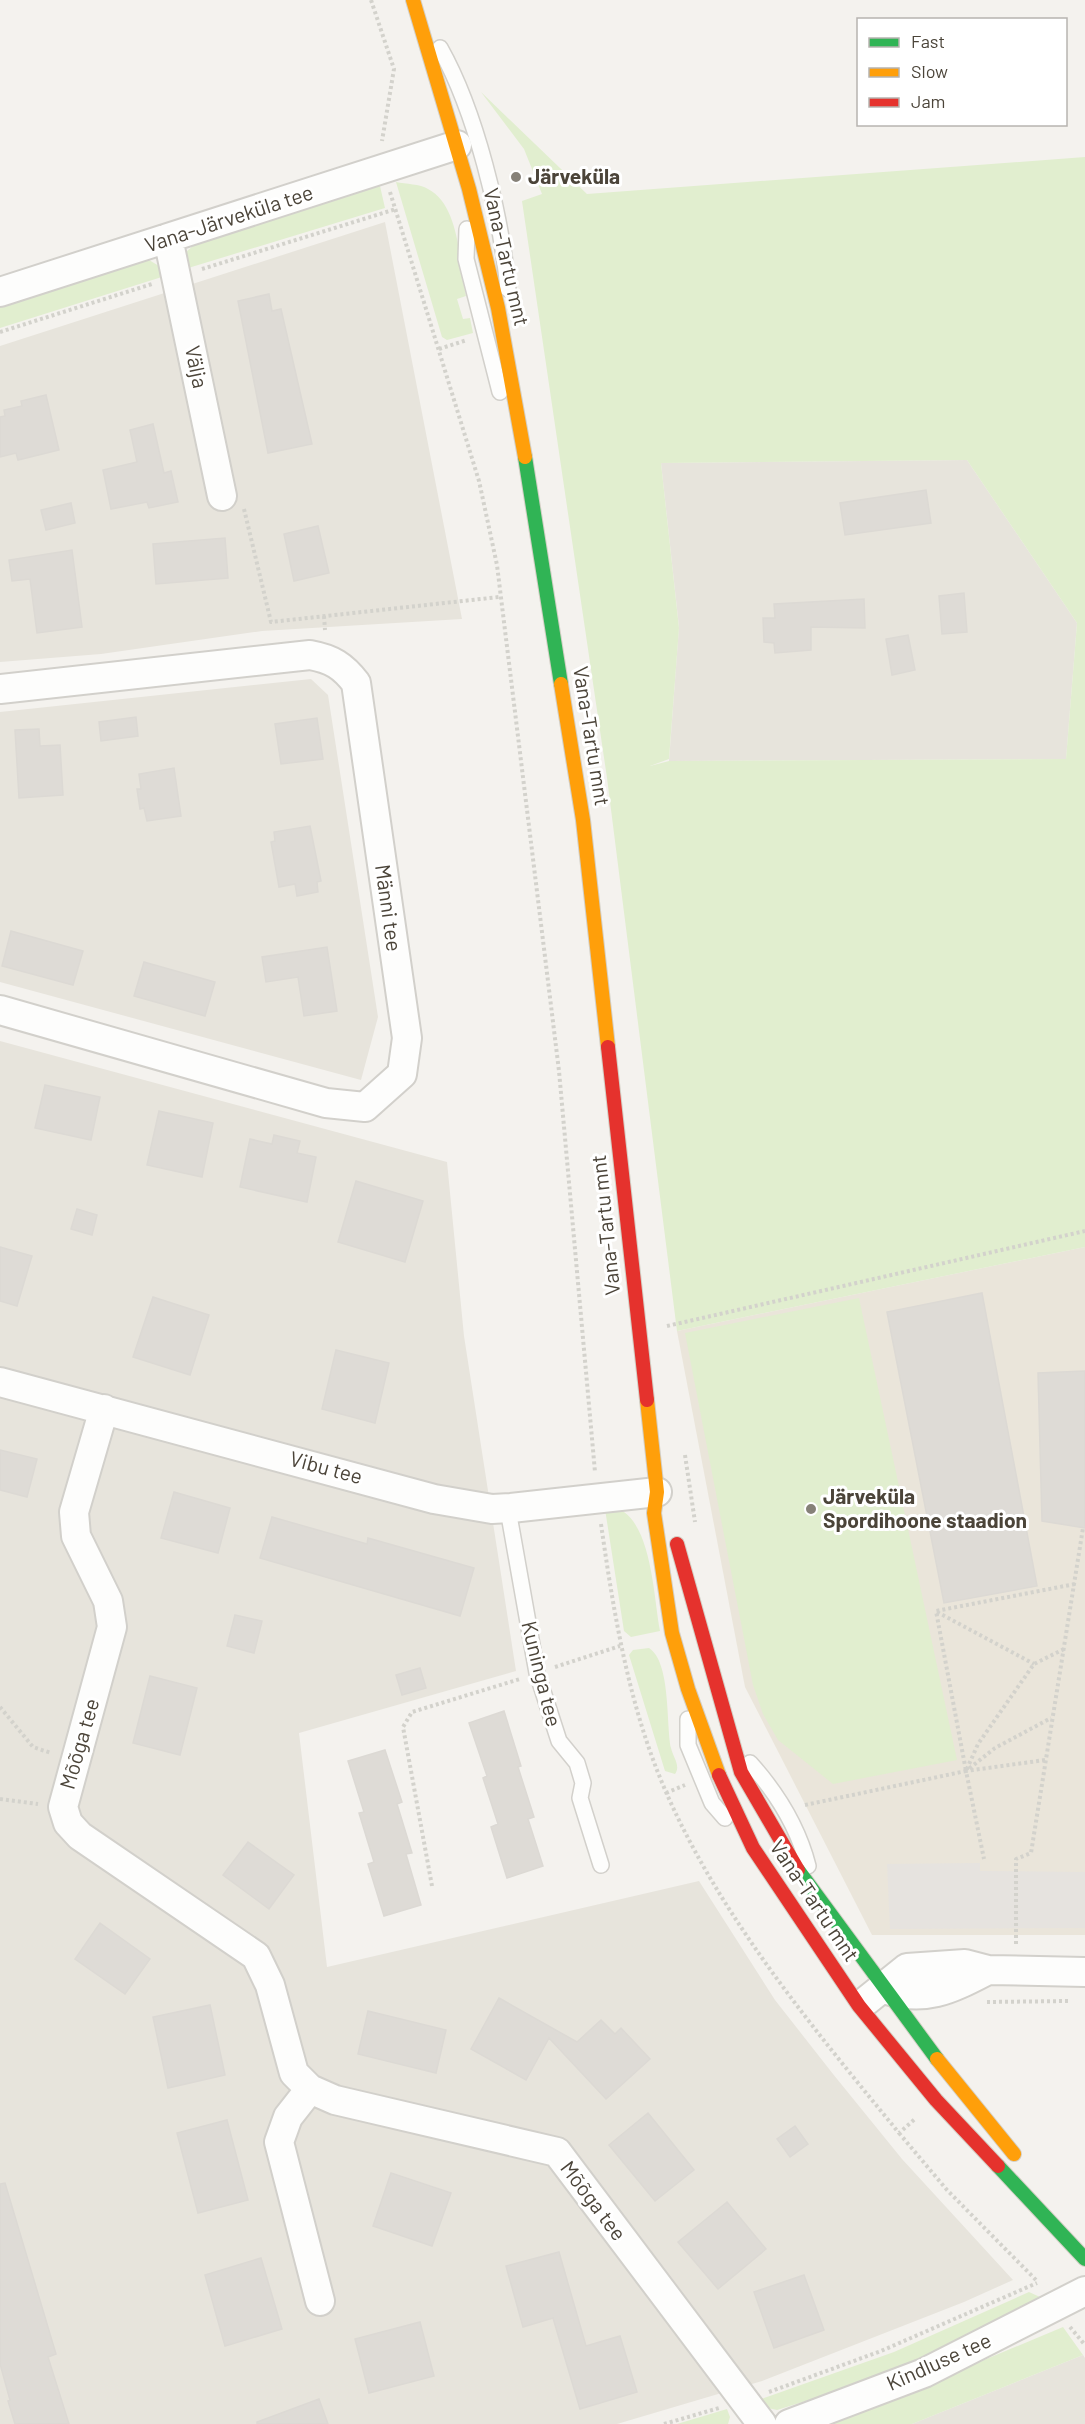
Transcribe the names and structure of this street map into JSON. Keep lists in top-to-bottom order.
{
  "streets": {
    "street": [
      "Vana-Järveküla tee",
      "Vana-Tartu mnt",
      "Välja",
      "Männi tee",
      "Vibu tee",
      "Mõõga tee",
      "Kindluse tee"
    ],
    "lane": ["Kuninga tee"]
  },
  "crossings": [
    ["Vana-Järveküla tee", "Vana-Tartu mnt"],
    ["Vana-Järveküla tee", "Välja"],
    ["Vana-Tartu mnt", "Vibu tee"],
    ["Vibu tee", "Kuninga tee"],
    ["Vibu tee", "Mõõga tee"]
  ],
  "places": ["Järveküla", "Järveküla Spordihoone staadion"],
  "legend": ["Fast", "Slow", "Jam"]
}
